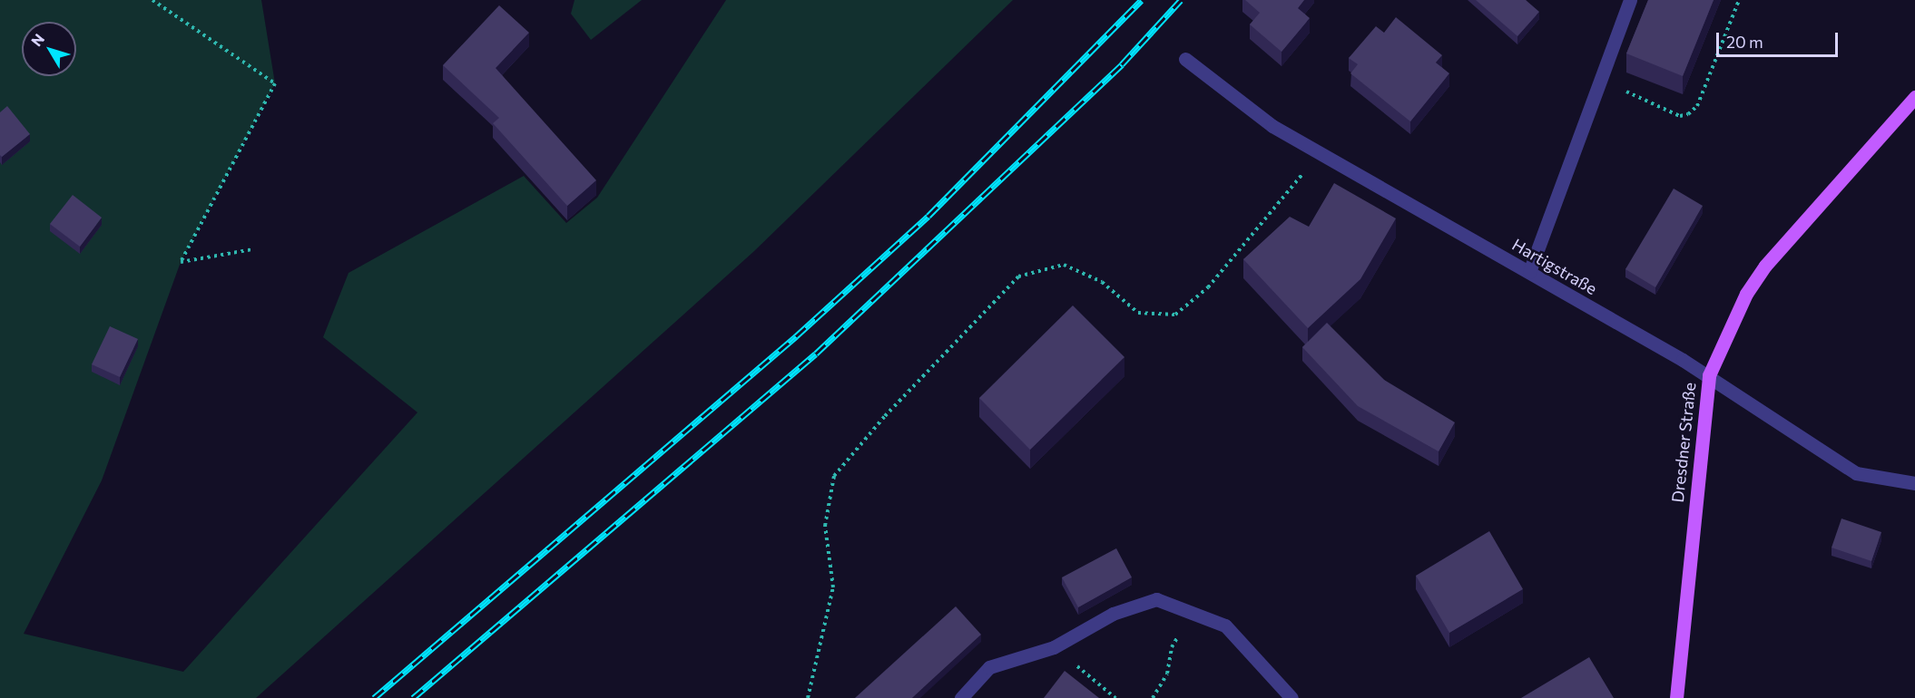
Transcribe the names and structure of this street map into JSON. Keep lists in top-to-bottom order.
{
  "streets": {
    "main road": ["Dresdner Straße"],
    "street": ["Hartigstraße"]
  },
  "crossings": [
    ["Hartigstraße", "Dresdner Straße"]
  ],
  "scale_bar": "20 m",
  "north": "top left"
}
